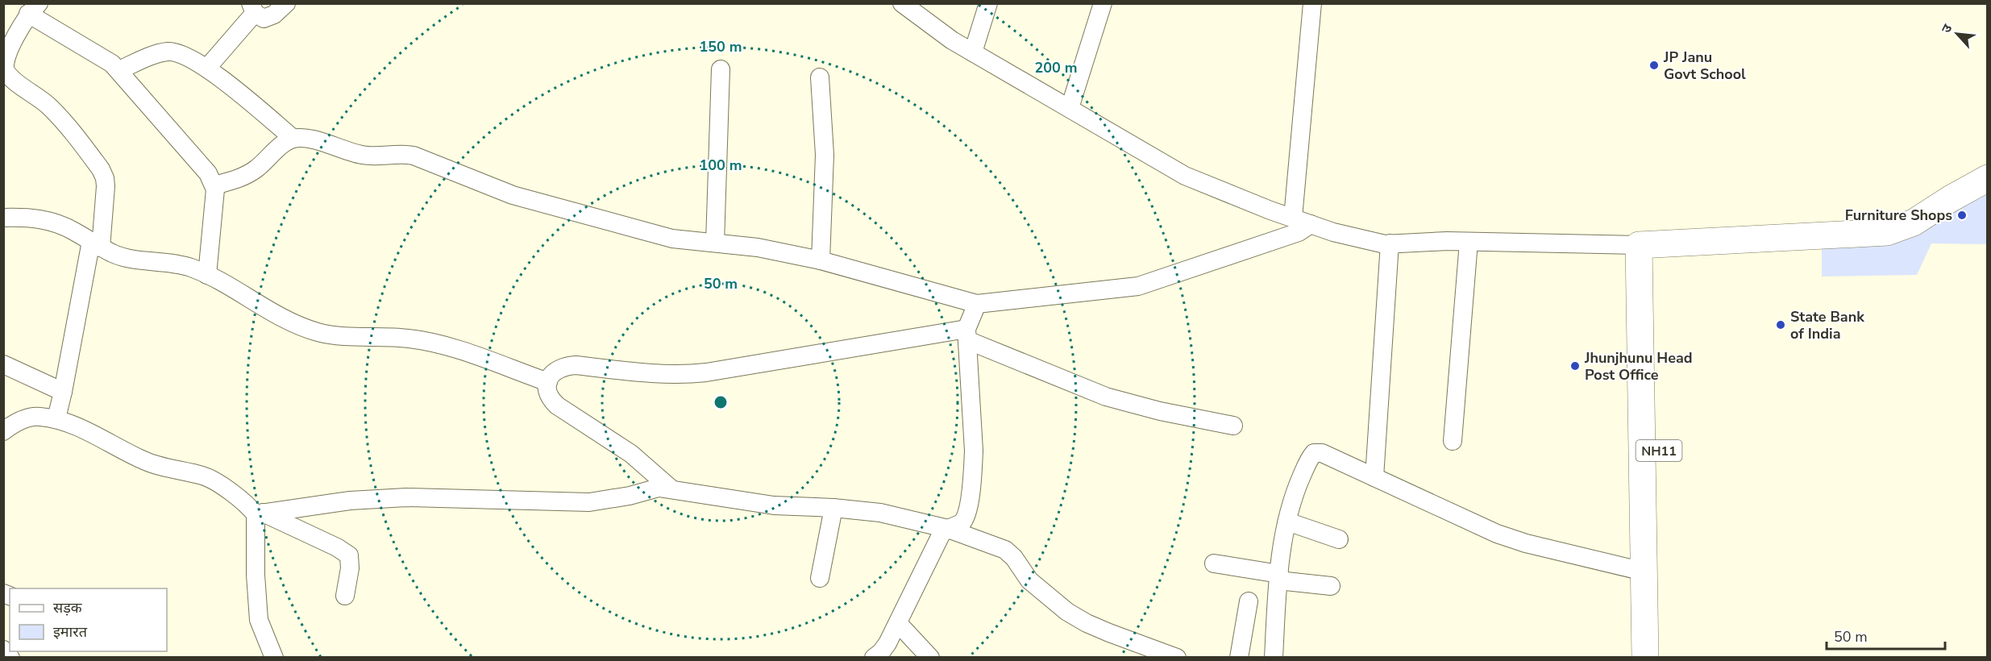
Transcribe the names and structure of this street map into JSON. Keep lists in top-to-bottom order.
{
  "streets": {
    "highway": ["NH11"]
  },
  "places": [
    "JP Janu Govt School",
    "Furniture Shops",
    "State Bank of India",
    "Jhunjhunu Head Post Office"
  ],
  "legend": ["सड़क", "इमारत"],
  "scale_bar": "50 m",
  "north": "top left",
  "rings": [
    "150 m",
    "200 m",
    "100 m",
    "50 m"
  ]
}
